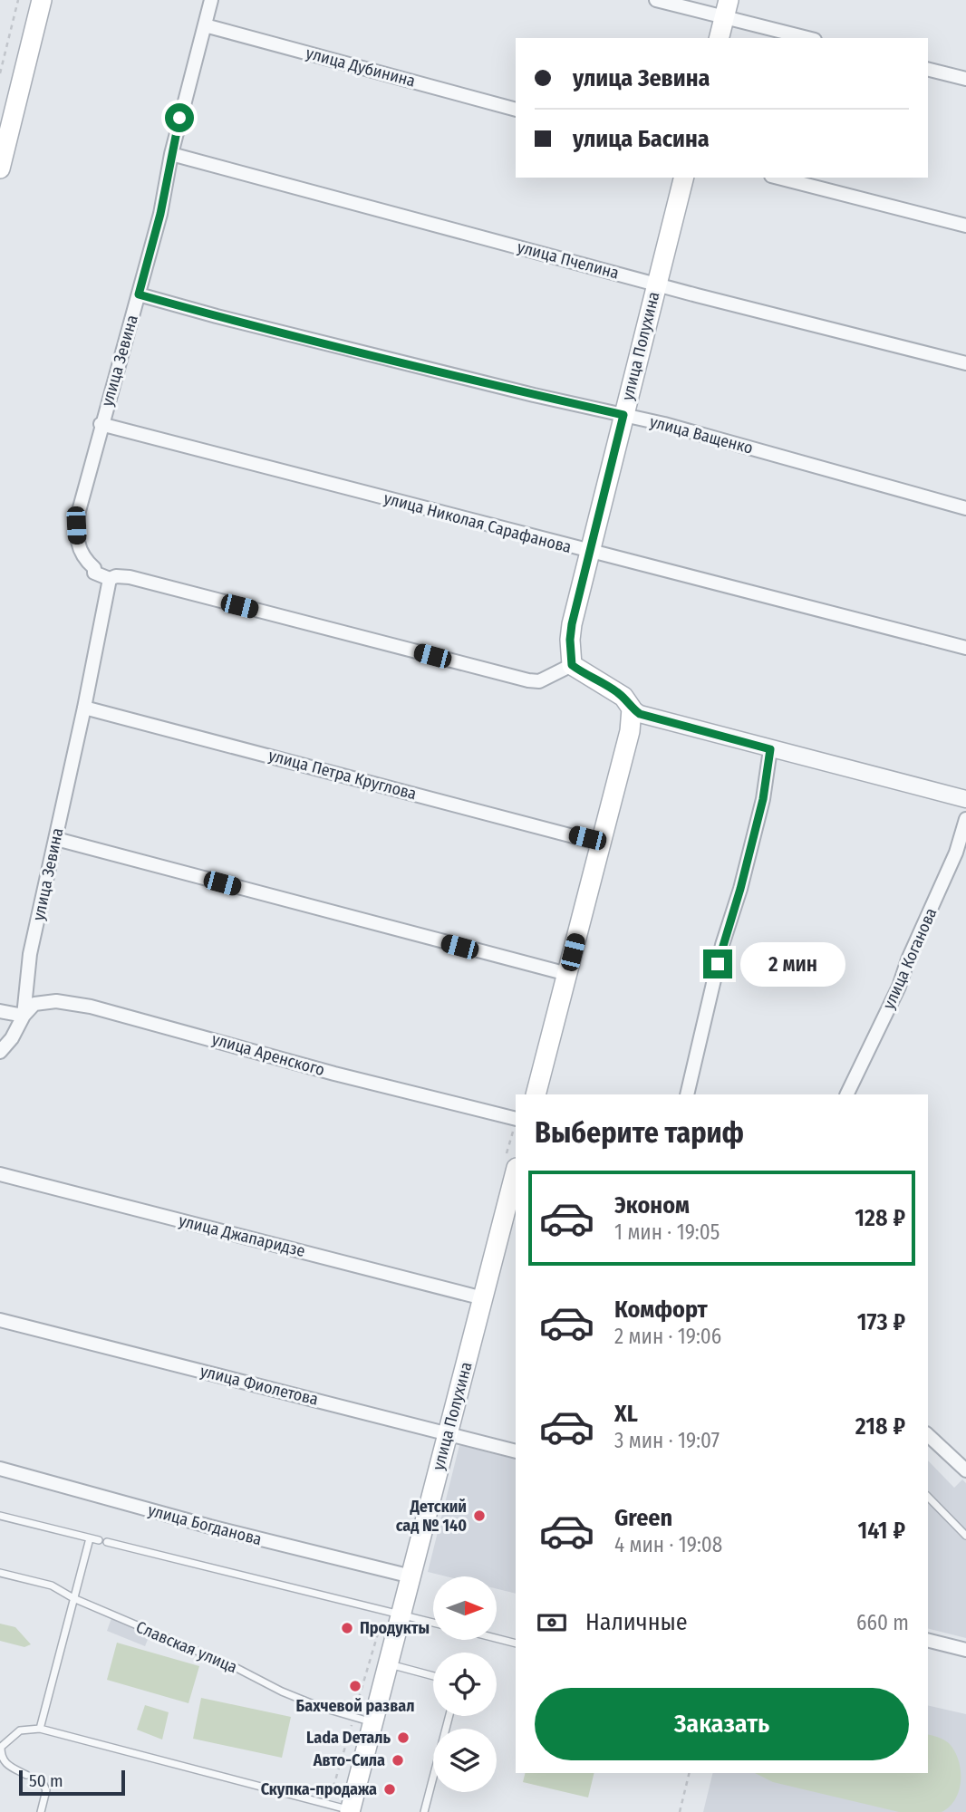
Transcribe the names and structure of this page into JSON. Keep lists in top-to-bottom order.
{
  "streets": {
    "main road": ["улица Полухина"],
    "street": [
      "улица Дубинина",
      "улица Пчелина",
      "улица Зевина",
      "улица Ващенко",
      "улица Николая Сарафанова",
      "улица Петра Круглова",
      "улица Коганова",
      "улица Аренского",
      "улица Джапаридзе",
      "улица Фиолетова",
      "улица Богданова"
    ],
    "lane": ["Славская улица"]
  },
  "crossings": [
    ["улица Дубинина", "улица Зевина"],
    ["улица Пчелина", "улица Полухина"],
    ["улица Пчелина", "улица Зевина"],
    ["улица Полухина", "улица Ващенко"],
    ["улица Полухина", "улица Николая Сарафанова"],
    ["улица Полухина", "улица Джапаридзе"],
    ["улица Полухина", "улица Фиолетова"],
    ["улица Полухина", "улица Богданова"],
    ["улица Полухина", "Славская улица"],
    ["улица Зевина", "улица Ващенко"],
    ["улица Зевина", "улица Николая Сарафанова"],
    ["улица Зевина", "улица Петра Круглова"],
    ["улица Зевина", "улица Аренского"]
  ],
  "places": [
    "Детский сад № 140",
    "Продукты",
    "Бахчевой развал",
    "Lada Dеталь",
    "Авто-Сила",
    "Скупка-продажа"
  ],
  "scale_bar": "50 m",
  "north": "right",
  "page": {
    "banner": ["улица Зевина", "улица Басина"],
    "bubble": "2 мин",
    "heading": "Выберите тариф",
    "list": [
      {
        "name": "Эконом",
        "note": "1 мин · 19:05",
        "value": "128 ₽"
      },
      {
        "name": "Комфорт",
        "note": "2 мин · 19:06",
        "value": "173 ₽"
      },
      {
        "name": "XL",
        "note": "3 мин · 19:07",
        "value": "218 ₽"
      },
      {
        "name": "Green",
        "note": "4 мин · 19:08",
        "value": "141 ₽"
      }
    ],
    "pay": ["Наличные", "660 m"],
    "buttons": "Заказать",
    "scale": "50 m"
  }
}
